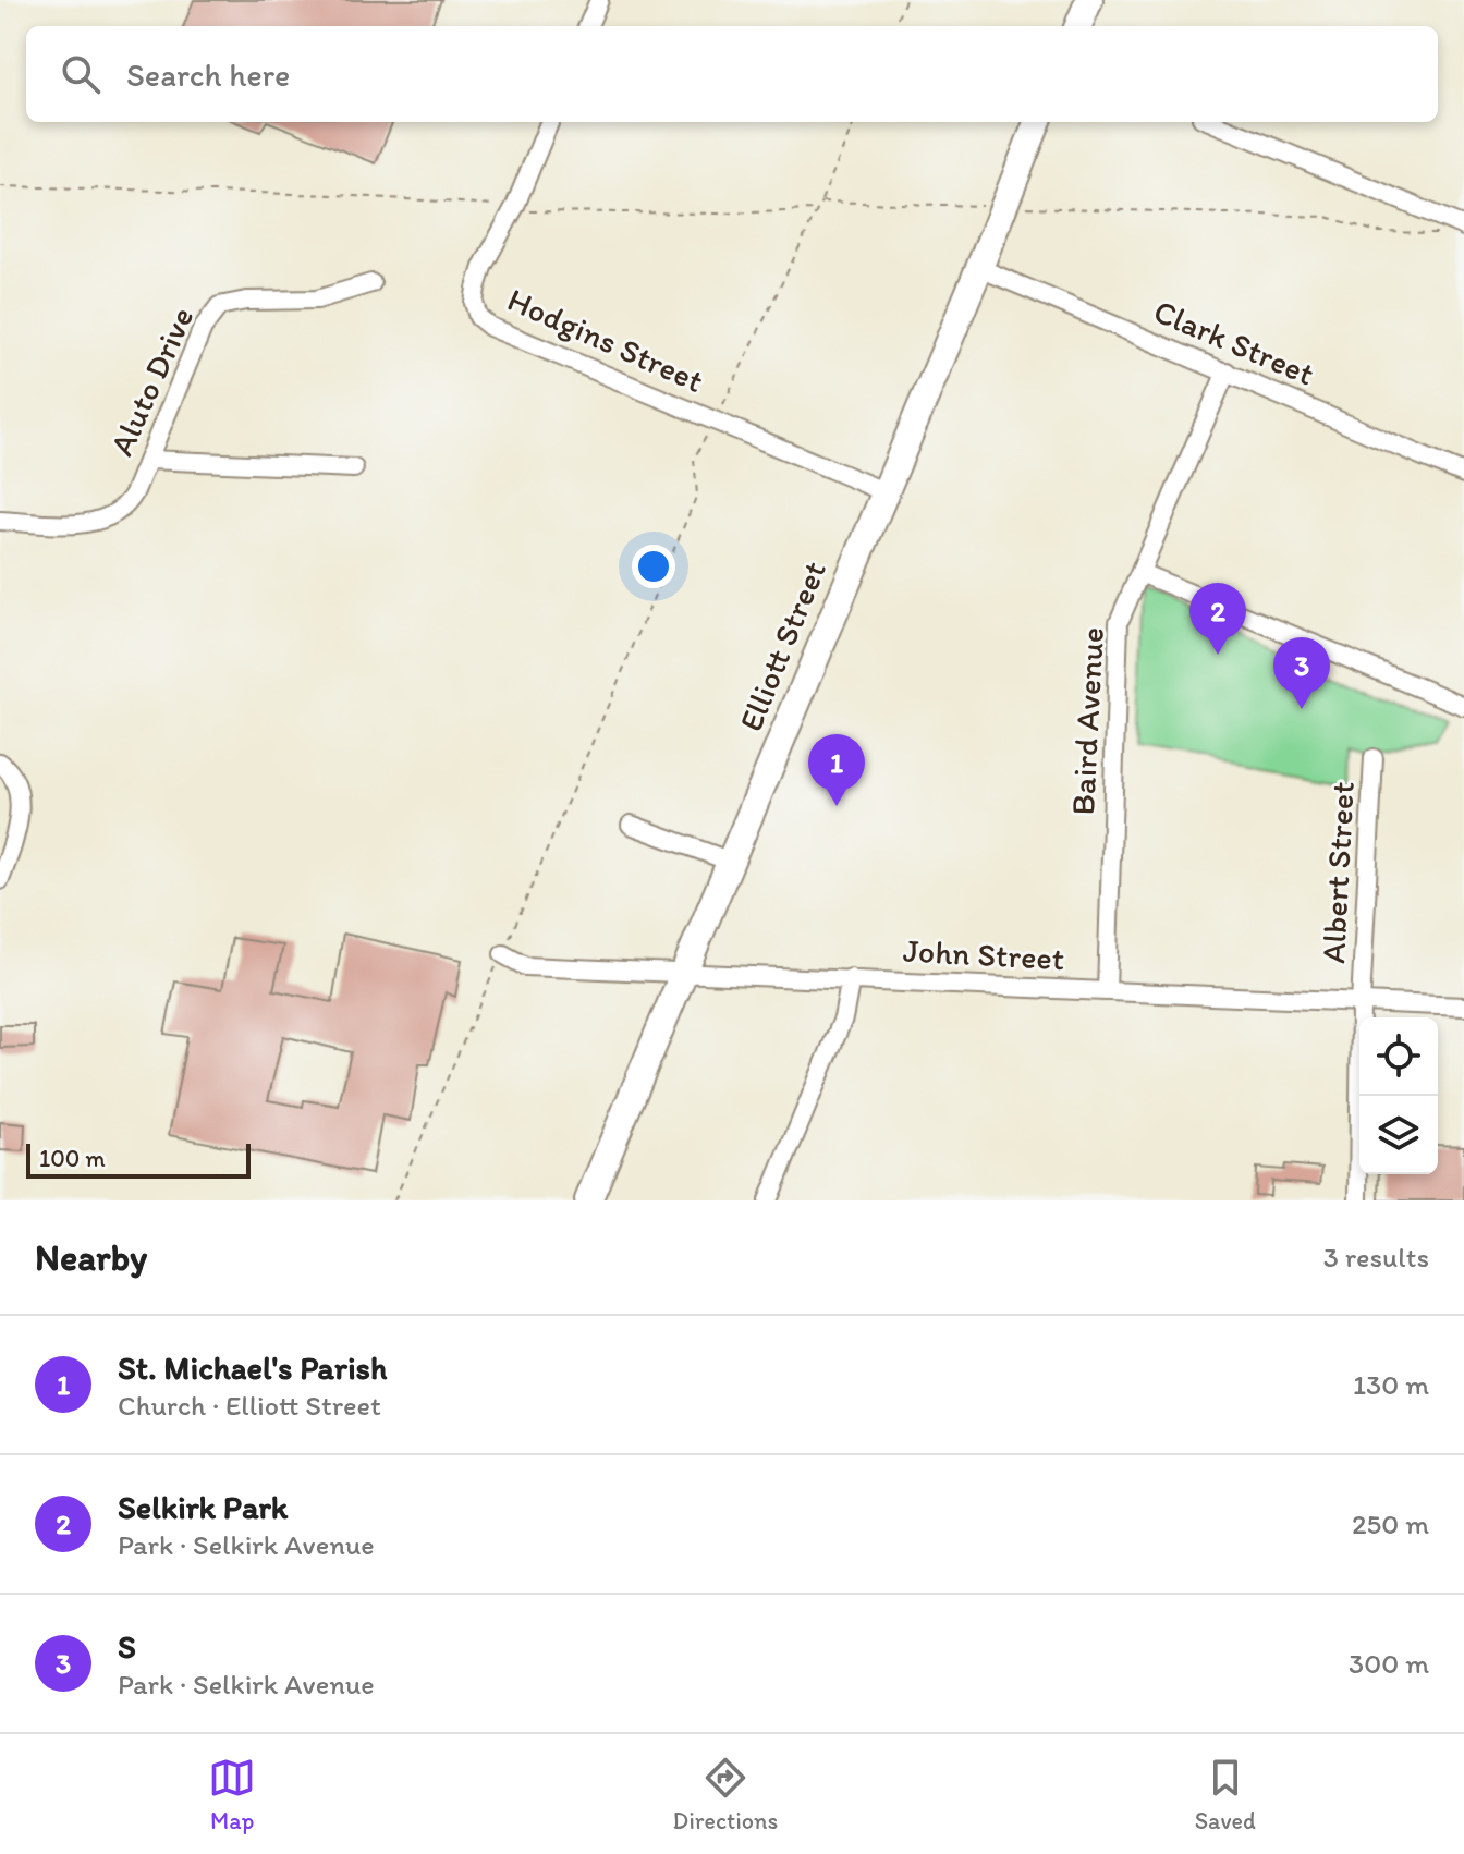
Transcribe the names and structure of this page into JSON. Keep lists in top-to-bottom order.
{
  "streets": {
    "street": [
      "Hodgins Street",
      "Clark Street",
      "Aluto Drive",
      "Elliott Street",
      "Baird Avenue",
      "Albert Street",
      "John Street"
    ]
  },
  "crossings": [
    ["Clark Street", "Elliott Street"],
    ["Clark Street", "Baird Avenue"],
    ["Elliott Street", "John Street"],
    ["Baird Avenue", "John Street"],
    ["Albert Street", "John Street"]
  ],
  "scale_bar": "100 m",
  "page": {
    "search": "Search here",
    "pins": ["2", "3", "1"],
    "scale": "100 m",
    "heading": ["Nearby", "3 results"],
    "list": [
      {
        "mark": "1",
        "name": "St. Michael's Parish",
        "note": "Church · Elliott Street",
        "value": "130 m"
      },
      {
        "mark": "2",
        "name": "Selkirk Park",
        "note": "Park · Selkirk Avenue",
        "value": "250 m"
      },
      {
        "mark": "3",
        "name": "S",
        "note": "Park · Selkirk Avenue",
        "value": "300 m"
      }
    ],
    "nav": ["Map", "Directions", "Saved"]
  }
}
